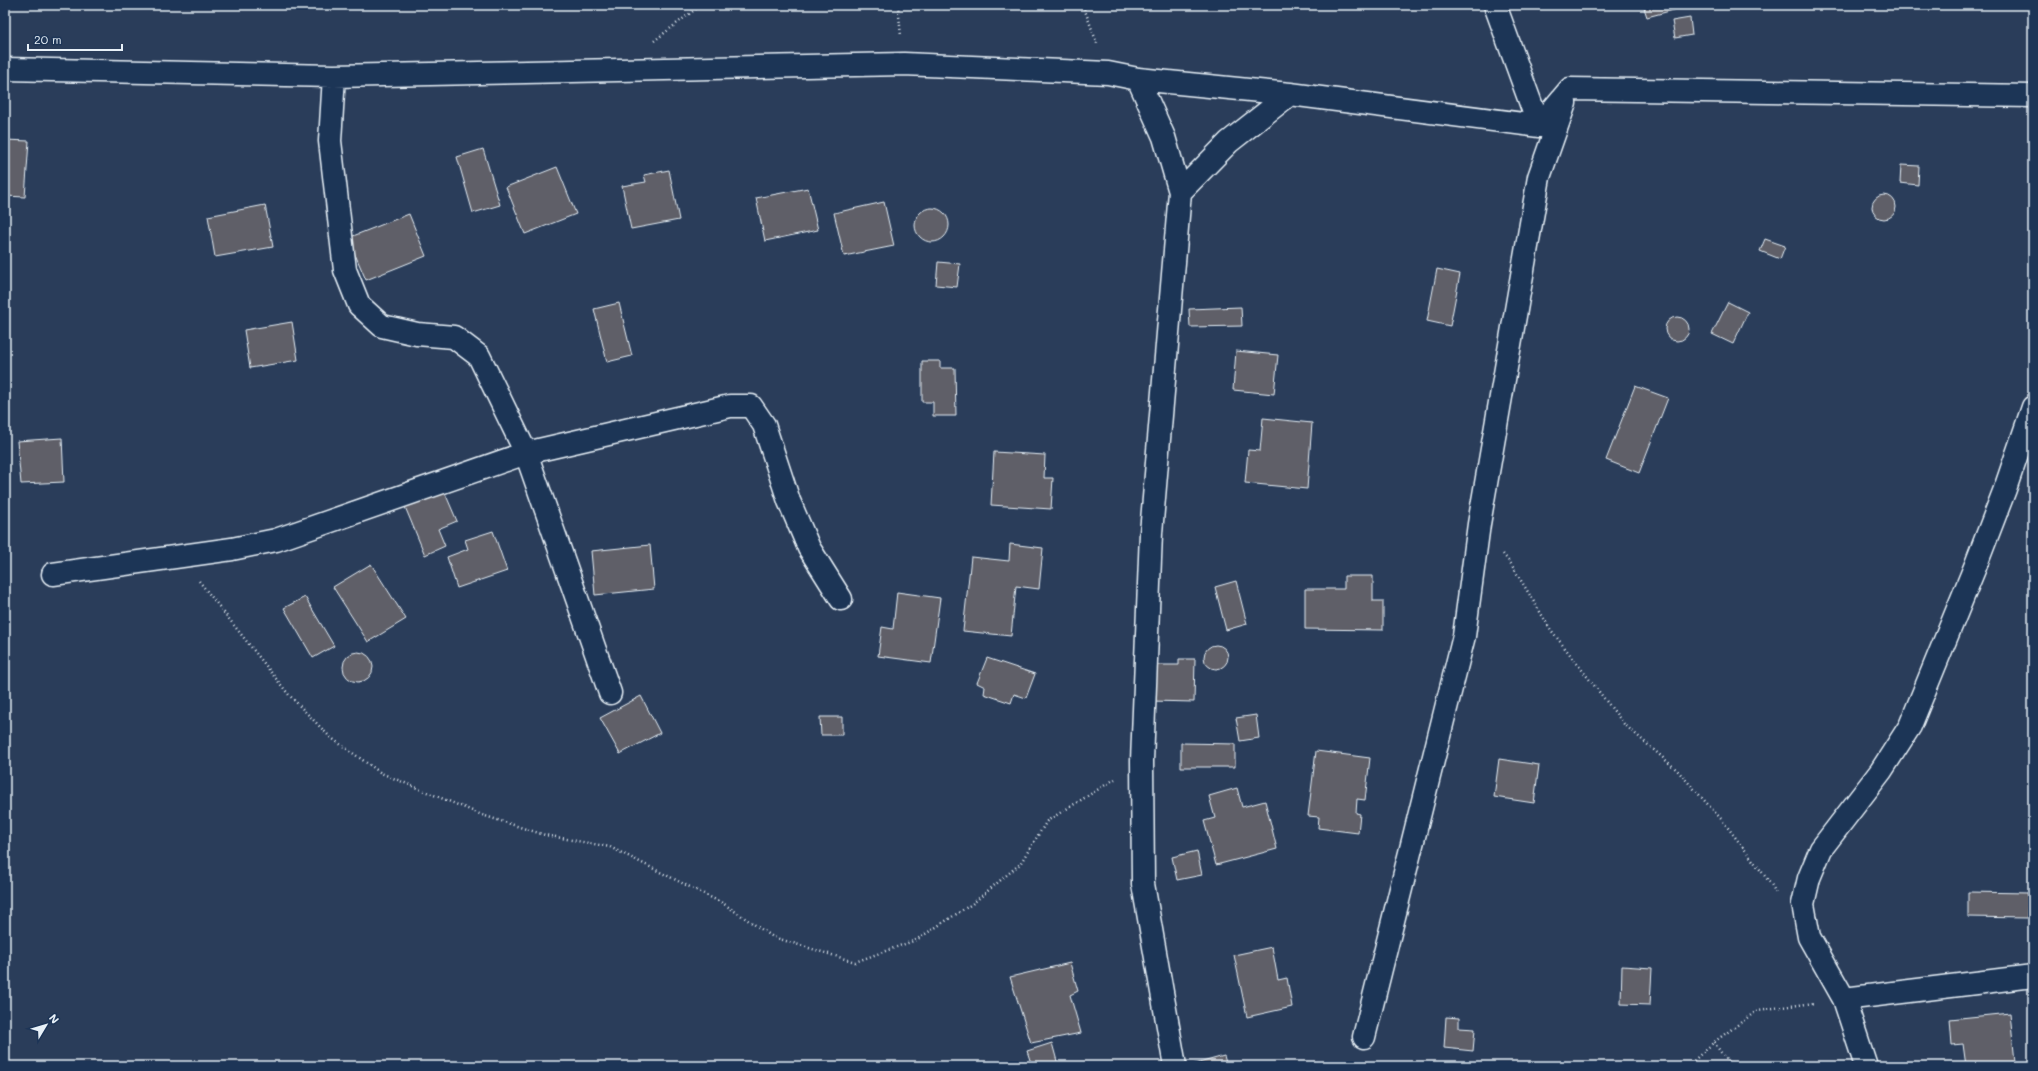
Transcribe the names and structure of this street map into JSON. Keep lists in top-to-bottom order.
{
  "scale_bar": "20 m",
  "north": "top right"
}
